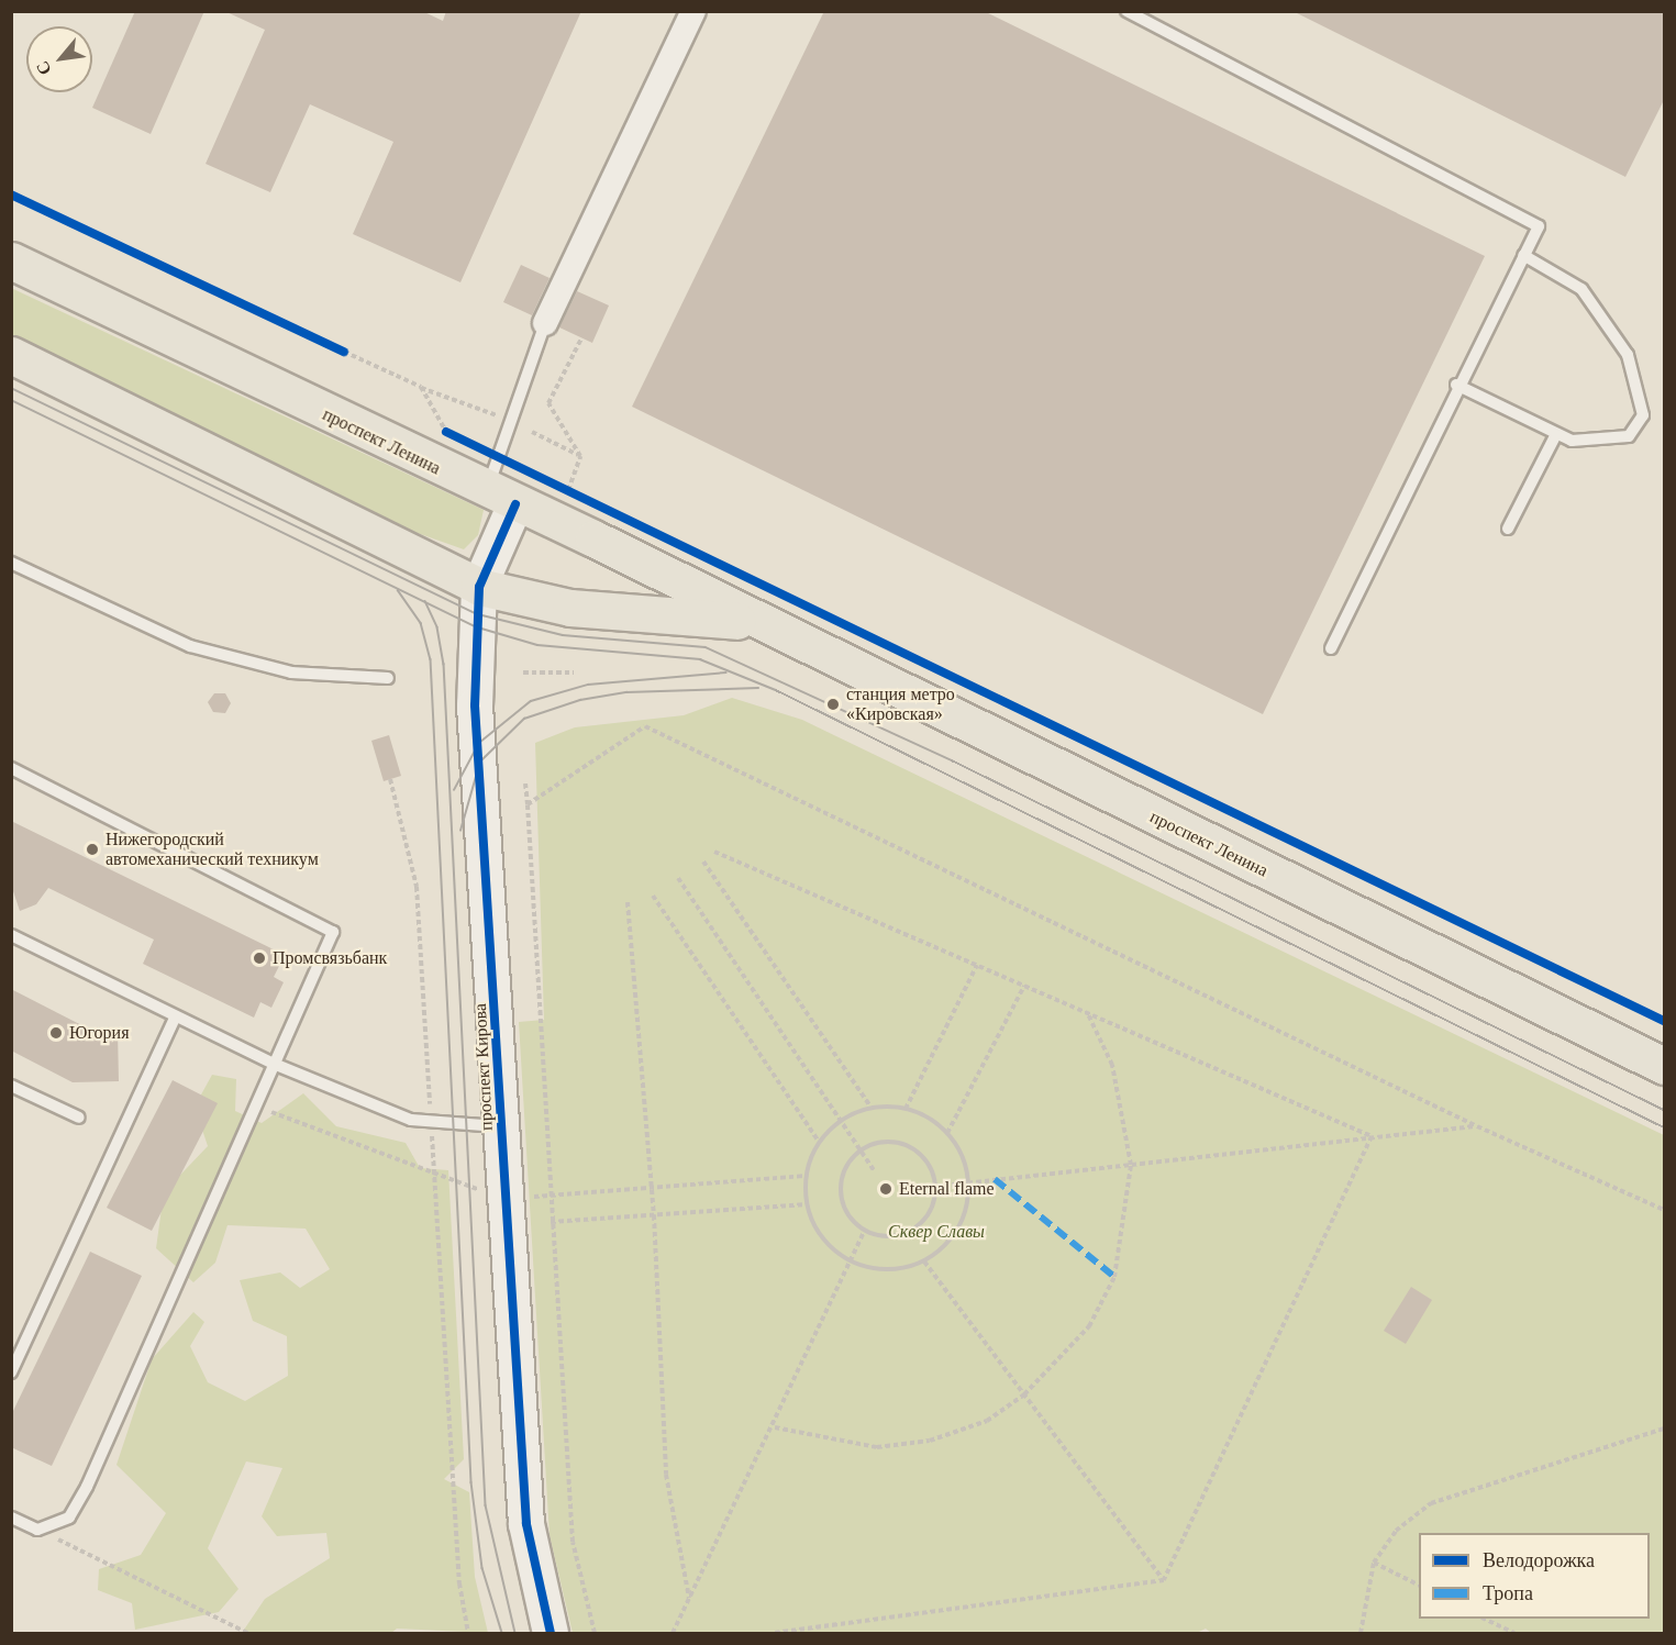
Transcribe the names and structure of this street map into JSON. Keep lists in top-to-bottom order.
{
  "streets": {
    "main road": ["проспект Ленина"],
    "street": ["проспект Кирова"]
  },
  "crossings": [
    ["проспект Ленина", "проспект Кирова"]
  ],
  "parks": ["Сквер Славы"],
  "places": [
    "станция метро «Кировская»",
    "Нижегородский автомеханический техникум",
    "Промсвязьбанк",
    "Югория",
    "Eternal flame"
  ],
  "legend": ["Велодорожка", "Тропа"],
  "north": "bottom left"
}
